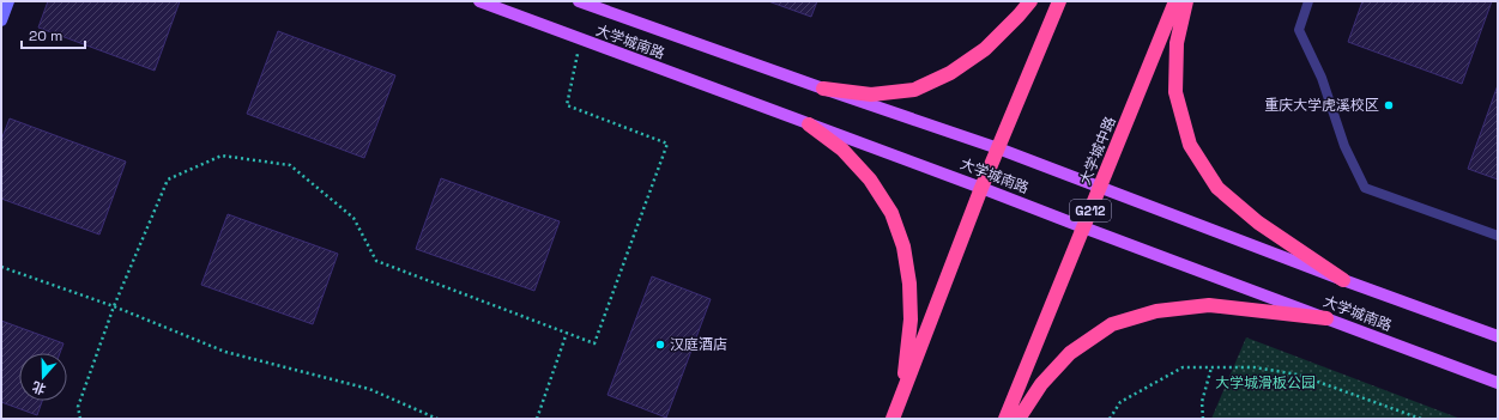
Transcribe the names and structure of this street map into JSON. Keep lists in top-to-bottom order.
{
  "streets": {
    "highway": ["大学城中路", "G212"],
    "main road": ["大学城南路"]
  },
  "crossings": [
    ["大学城南路", "大学城中路"]
  ],
  "parks": ["大学城滑板公园"],
  "places": ["重庆大学虎溪校区", "汉庭酒店"],
  "scale_bar": "20 m",
  "north": "bottom"
}
